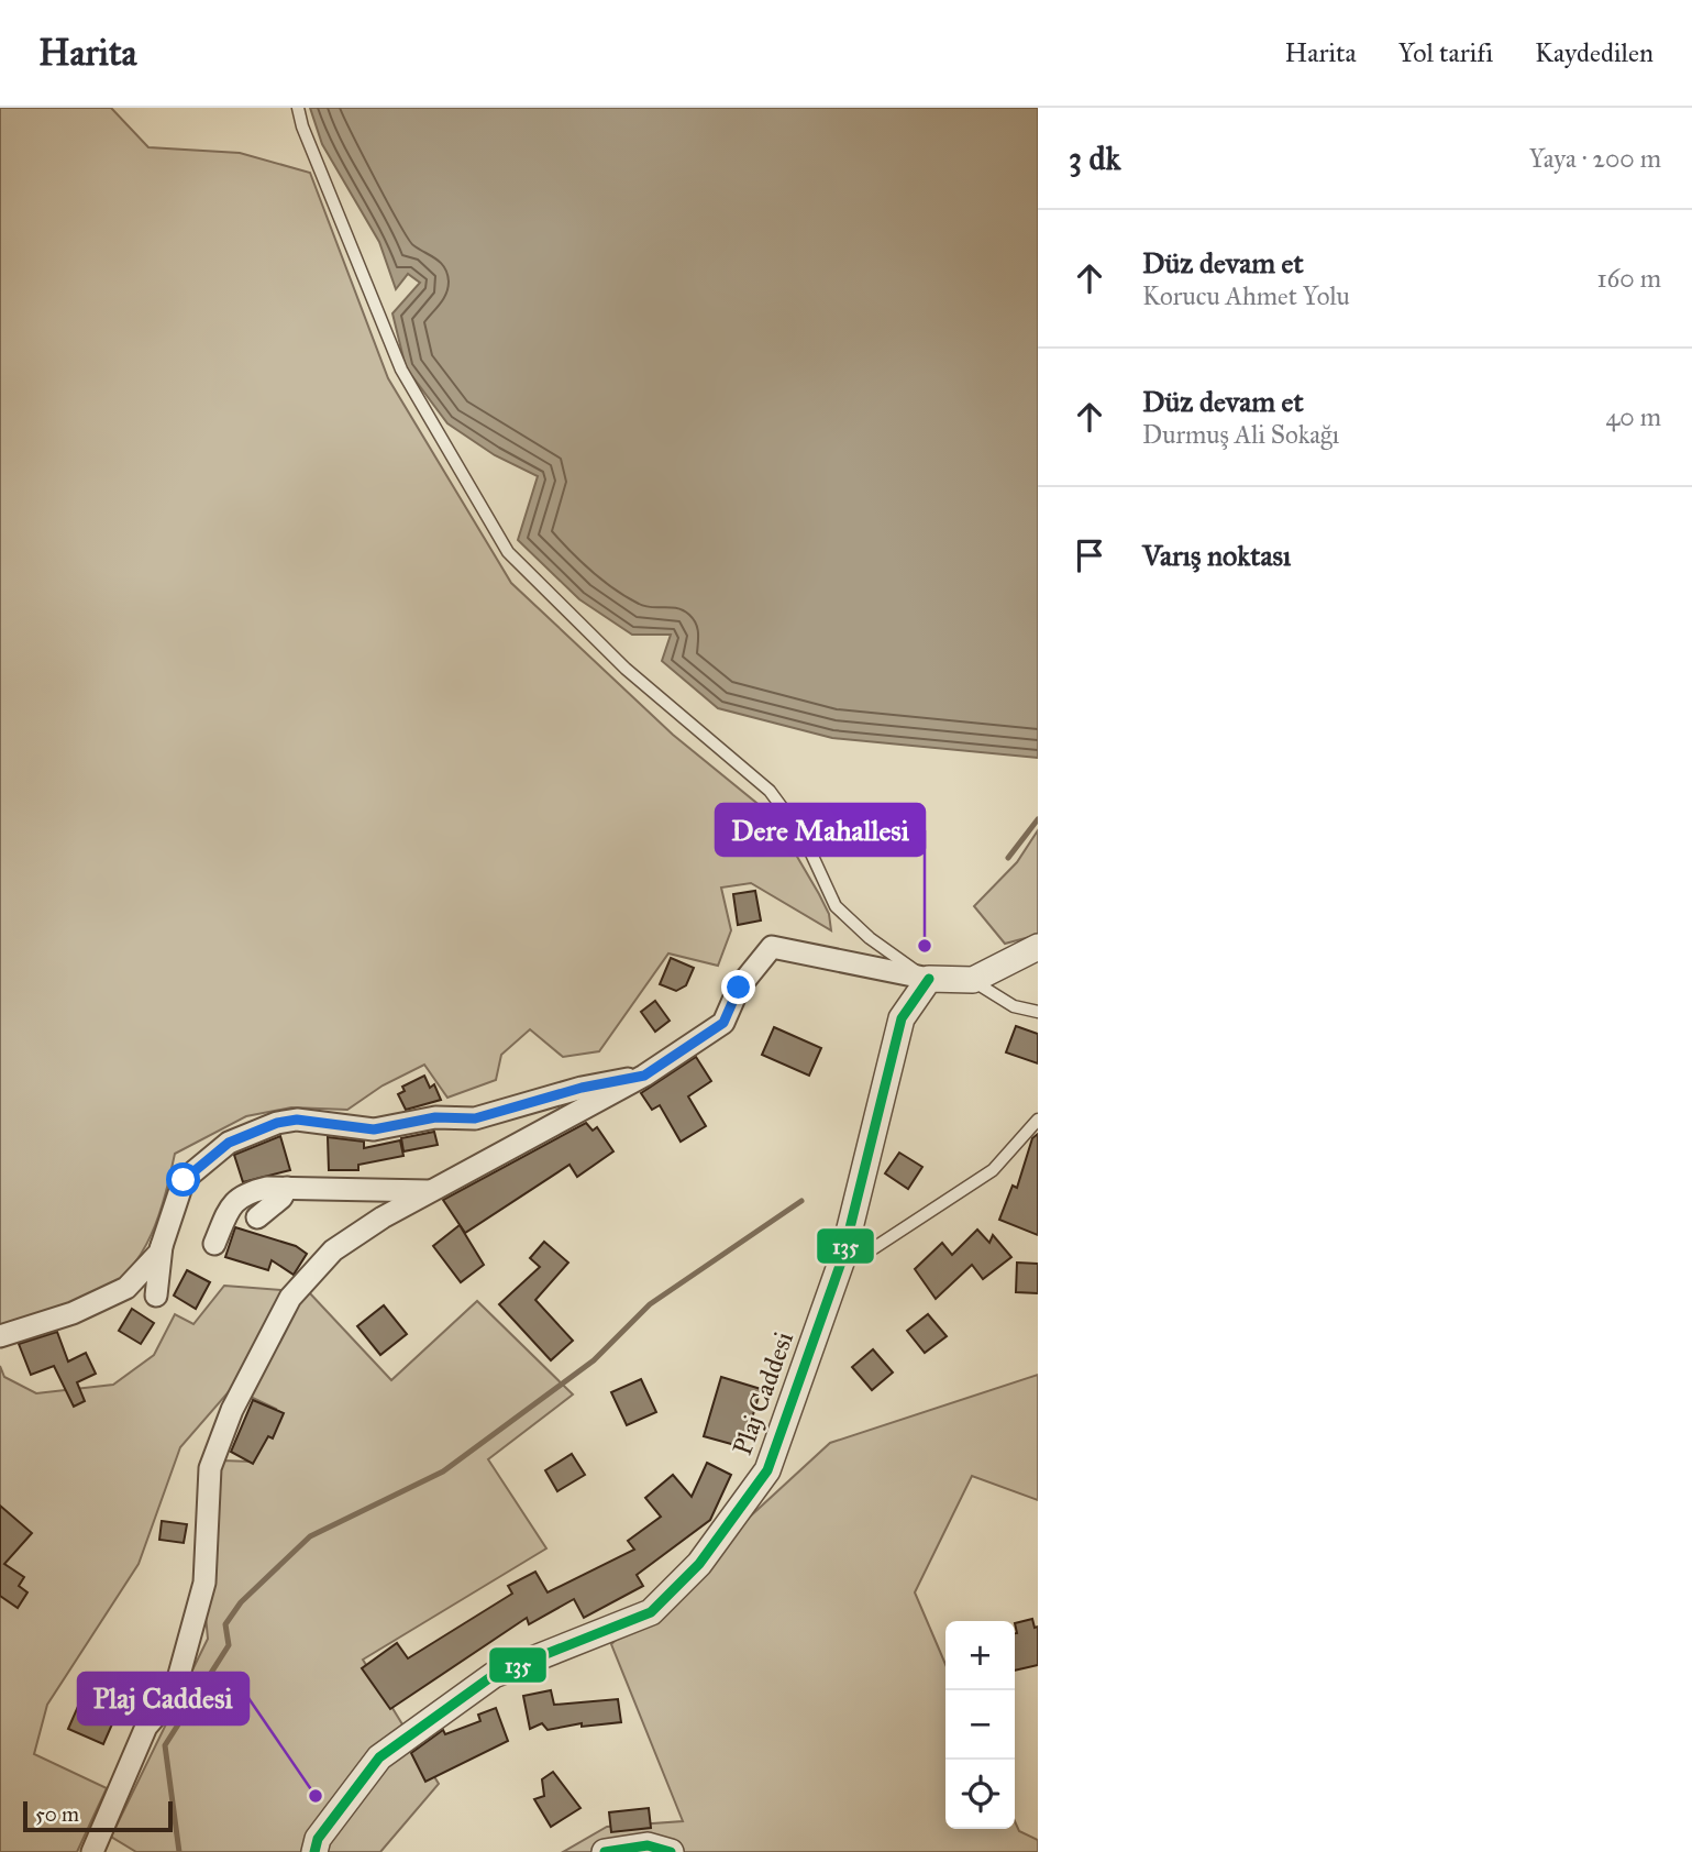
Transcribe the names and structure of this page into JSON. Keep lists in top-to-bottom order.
{
  "streets": {
    "street": ["Plaj Caddesi"]
  },
  "places": ["Dere Mahallesi", "Plaj Caddesi"],
  "lines": ["transit line 135"],
  "scale_bar": "50 m",
  "page": {
    "header": "Harita",
    "nav": ["Harita", "Yol tarifi", "Kaydedilen"],
    "heading": ["3 dk", "Yaya · 200 m"],
    "list": [
      ["Düz devam et", "Korucu Ahmet Yolu", "160 m"],
      ["Düz devam et", "Durmuş Ali Sokağı", "40 m"],
      "Varış noktası"
    ],
    "map_buttons": ["+", "−"],
    "scale": "50 m"
  }
}
